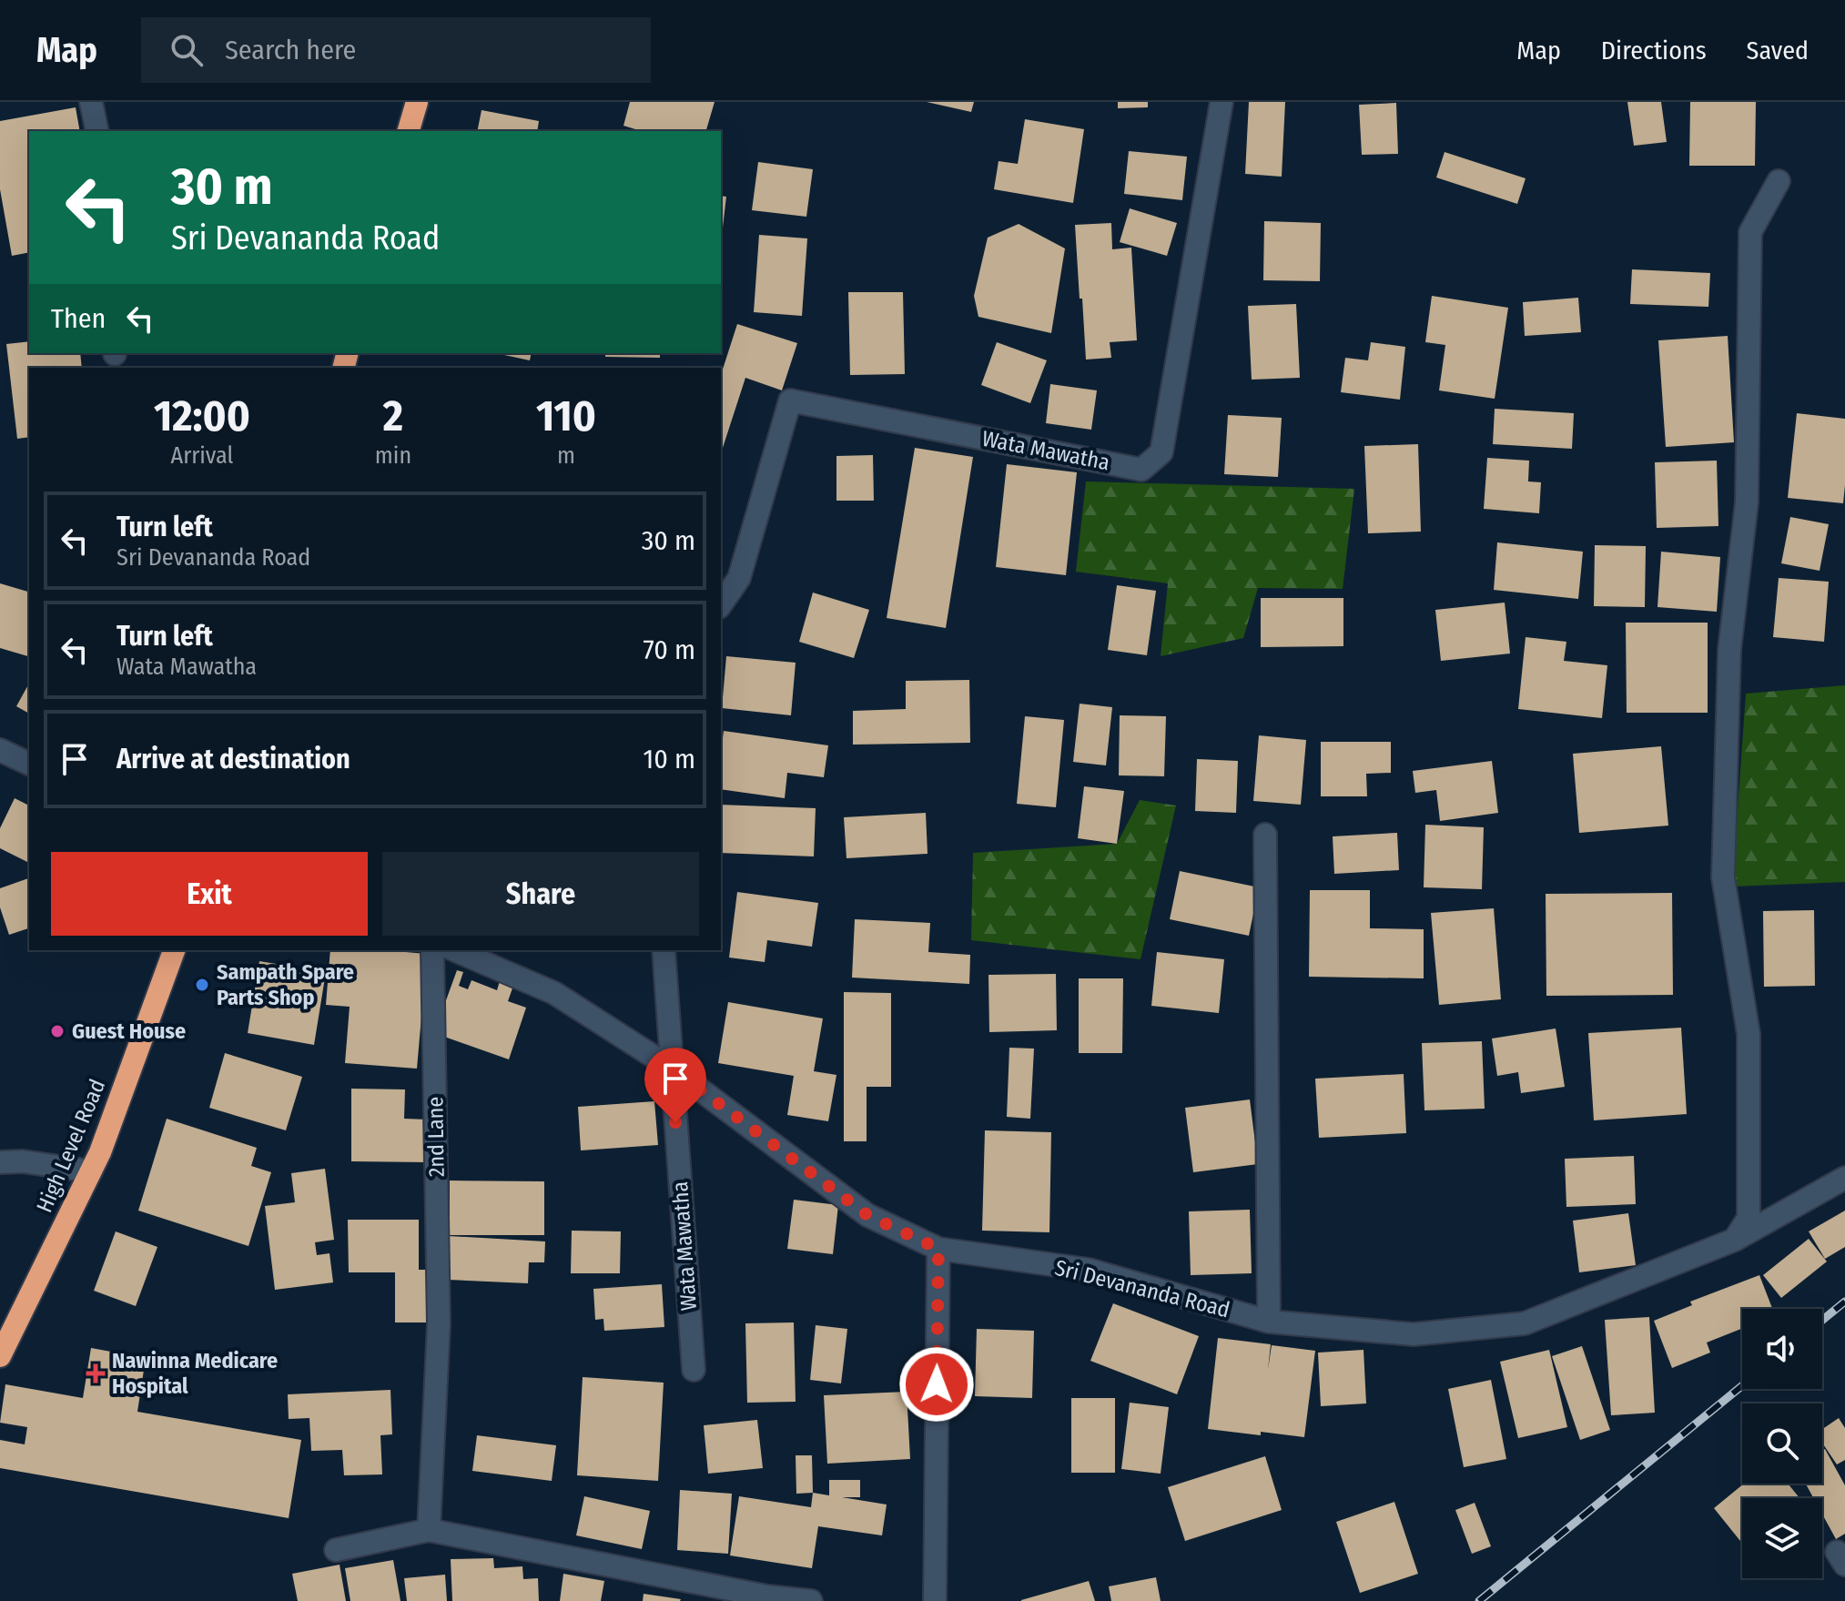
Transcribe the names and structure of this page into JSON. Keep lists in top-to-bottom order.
{
  "streets": {
    "highway": ["High Level Road"],
    "street": ["Wata Mawatha", "2nd Lane", "Sri Devananda Road"]
  },
  "crossings": [
    ["Wata Mawatha", "Sri Devananda Road"]
  ],
  "places": {
    "other": ["Sampath Spare Parts Shop", "Guest House"],
    "health": ["Nawinna Medicare Hospital"]
  },
  "page": {
    "header": "Map",
    "search": "Search here",
    "nav": ["Map", "Directions", "Saved"],
    "turn": ["30 m", "Sri Devananda Road"],
    "then": "Then",
    "eta": [
      "12:00",
      "Arrival",
      "2",
      "min",
      "110",
      "m"
    ],
    "list": [
      {
        "name": "Turn left",
        "note": "Sri Devananda Road",
        "value": "30 m"
      },
      {
        "name": "Turn left",
        "note": "Wata Mawatha",
        "value": "70 m"
      },
      {
        "name": "Arrive at destination",
        "value": "10 m"
      }
    ],
    "buttons": ["Exit", "Share"]
  }
}
